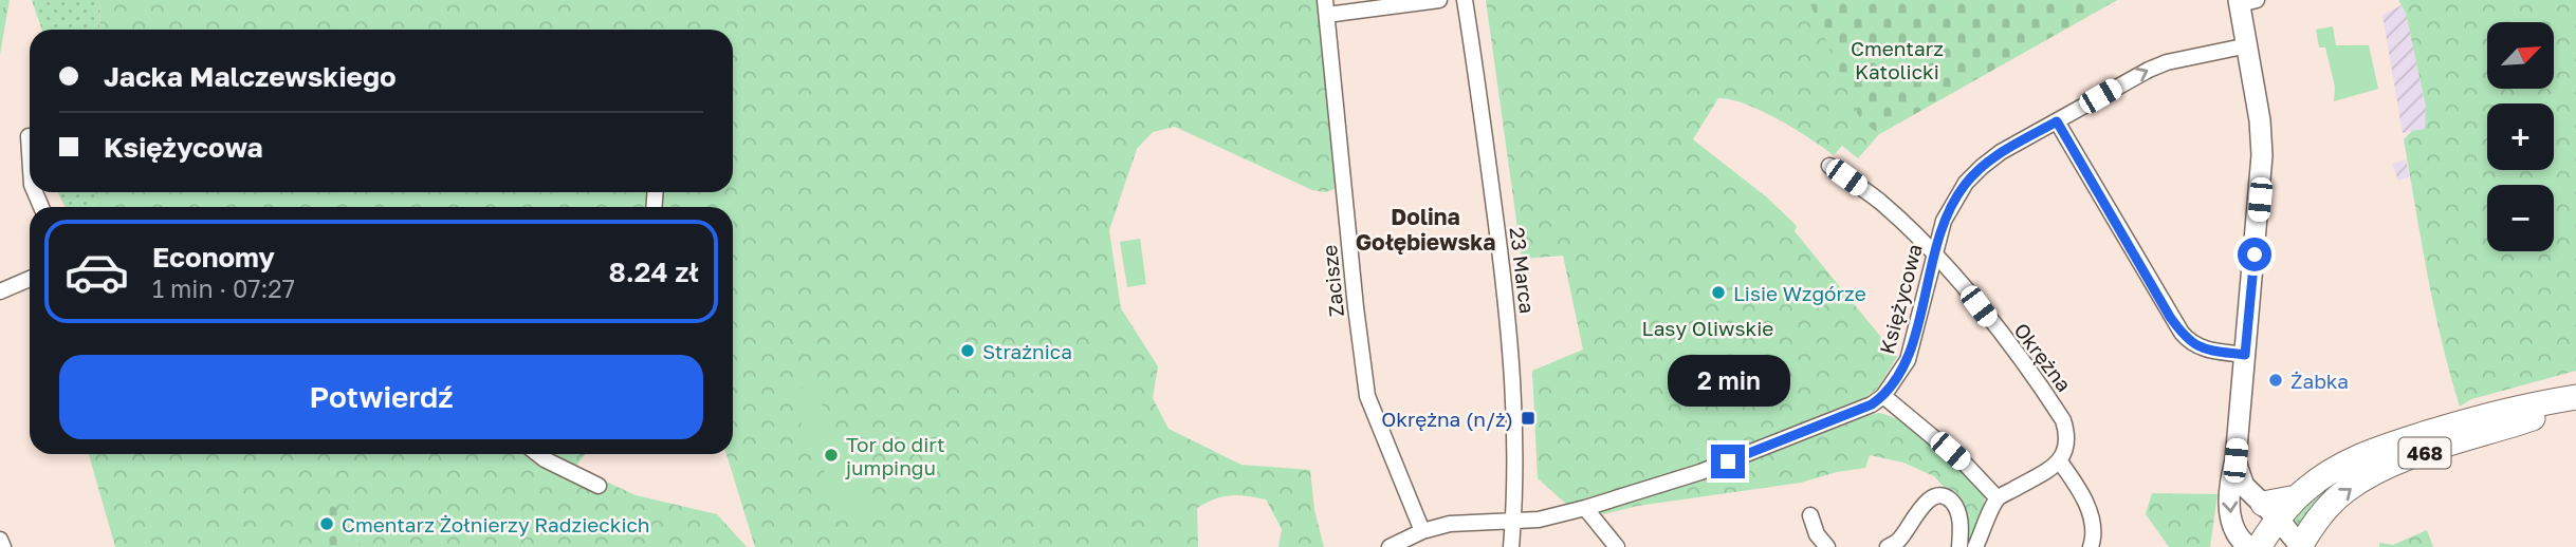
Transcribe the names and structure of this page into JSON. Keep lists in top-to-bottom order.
{
  "streets": {
    "main road": ["468"],
    "street": [
      "23 Marca",
      "Zacisze",
      "Księżycowa",
      "Okrężna"
    ]
  },
  "crossings": [
    ["23 Marca", "Księżycowa"],
    ["Zacisze", "Księżycowa"],
    ["Księżycowa", "Okrężna"]
  ],
  "districts": ["Dolina Gołębiewska"],
  "parks": ["Cmentarz Katolicki", "Lasy Oliwskie"],
  "places": {
    "other": [
      "Lisie Wzgórze",
      "Strażnica",
      "Żabka",
      "Tor do dirt jumpingu",
      "Cmentarz Żołnierzy Radzieckich"
    ],
    "transit": ["Okrężna (n/ż)"]
  },
  "north": "top right",
  "page": {
    "map_buttons": ["+", "−"],
    "banner": ["Jacka Malczewskiego", "Księżycowa"],
    "list": [
      {
        "name": "Economy",
        "note": "1 min · 07:27",
        "value": "8.24 zł"
      }
    ],
    "buttons": "Potwierdź",
    "bubble": "2 min"
  }
}
